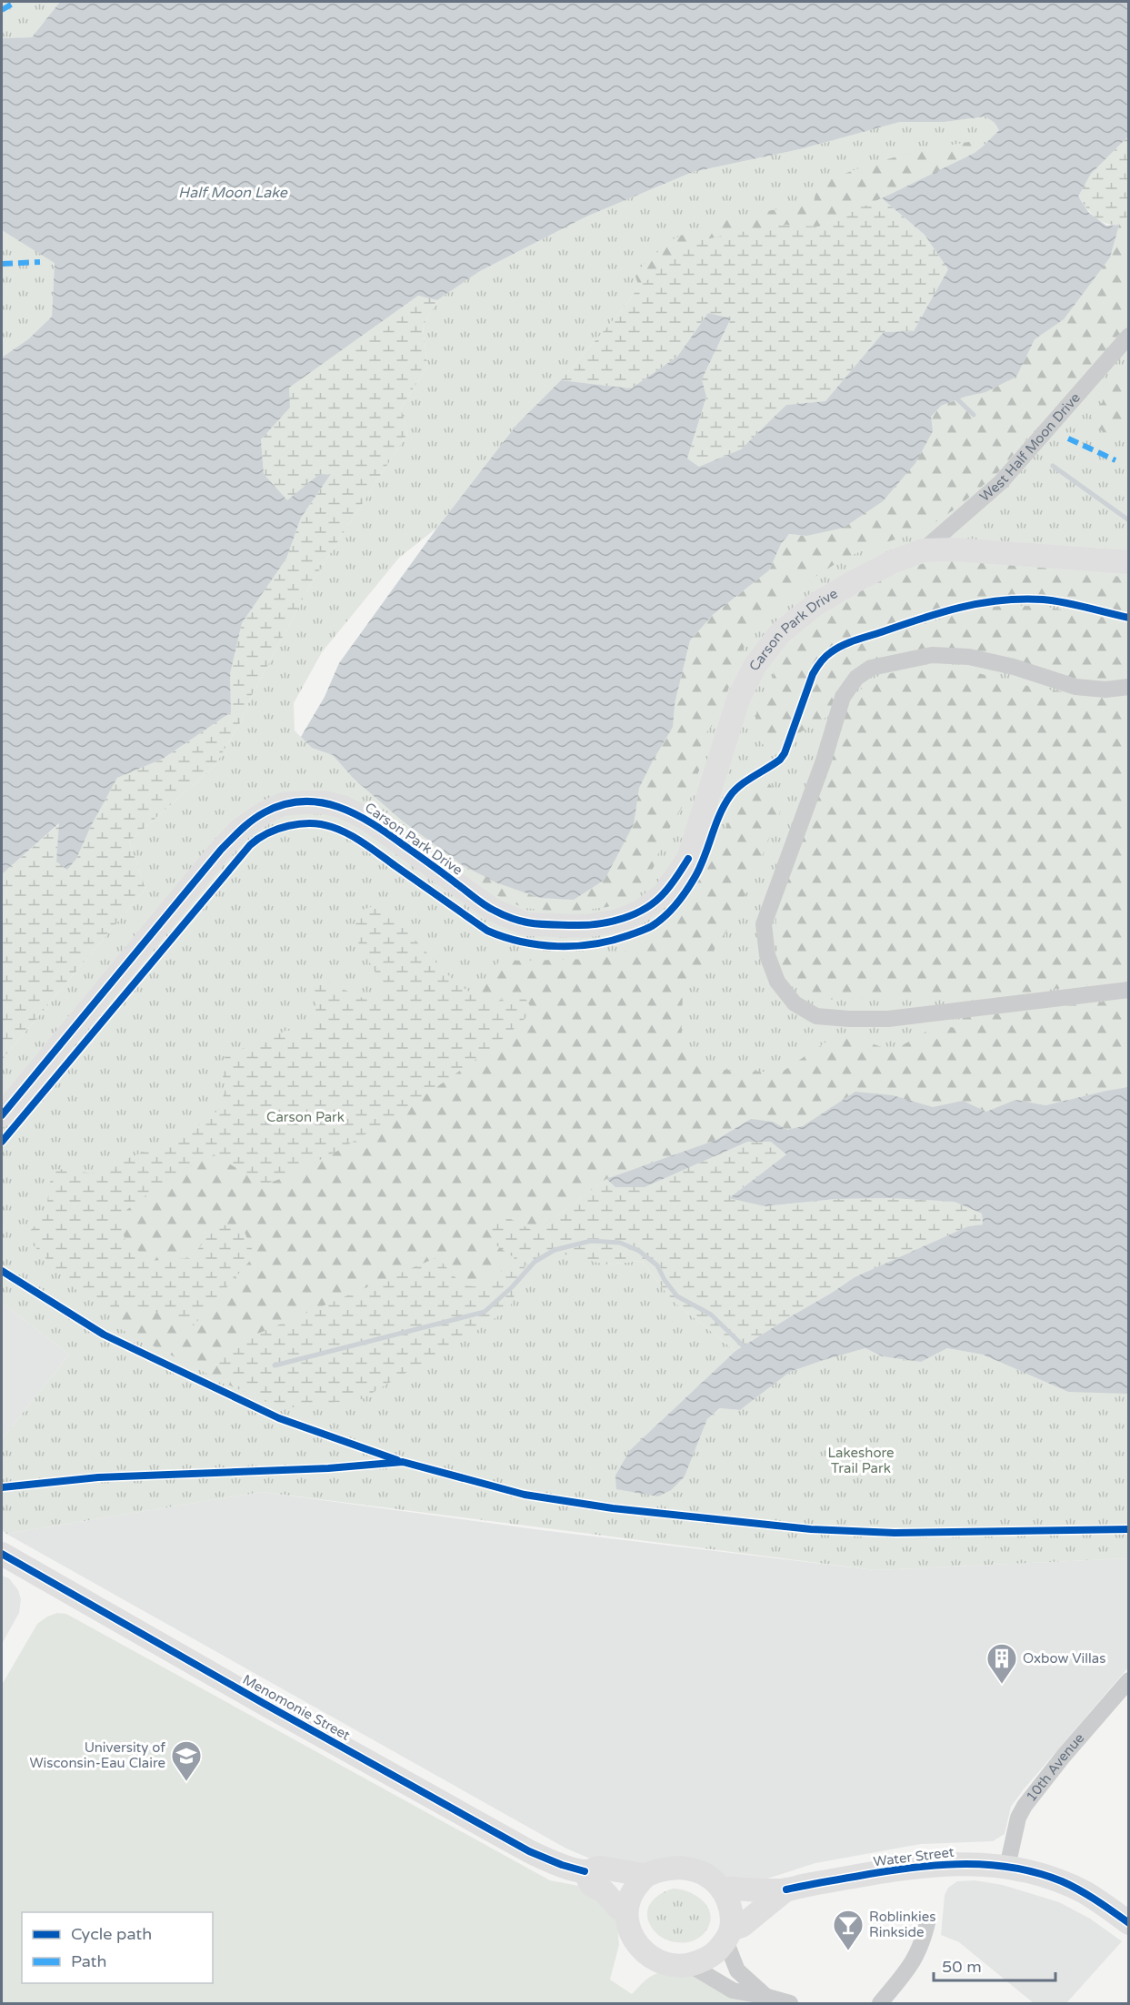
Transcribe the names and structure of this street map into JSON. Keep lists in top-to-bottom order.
{
  "streets": {
    "main road": ["Carson Park Drive", "Menomonie Street", "Water Street"],
    "street": ["West Half Moon Drive", "10th Avenue"]
  },
  "crossings": [
    ["West Half Moon Drive", "Carson Park Drive"],
    ["Menomonie Street", "Water Street"],
    ["10th Avenue", "Water Street"]
  ],
  "water": ["Half Moon Lake"],
  "parks": ["Carson Park", "Lakeshore Trail Park"],
  "places": {
    "building": ["Oxbow Villas"],
    "school or university": ["University of Wisconsin-Eau Claire"],
    "bar": ["Roblinkies Rinkside"]
  },
  "legend": ["Cycle path", "Path"],
  "scale_bar": "50 m"
}
